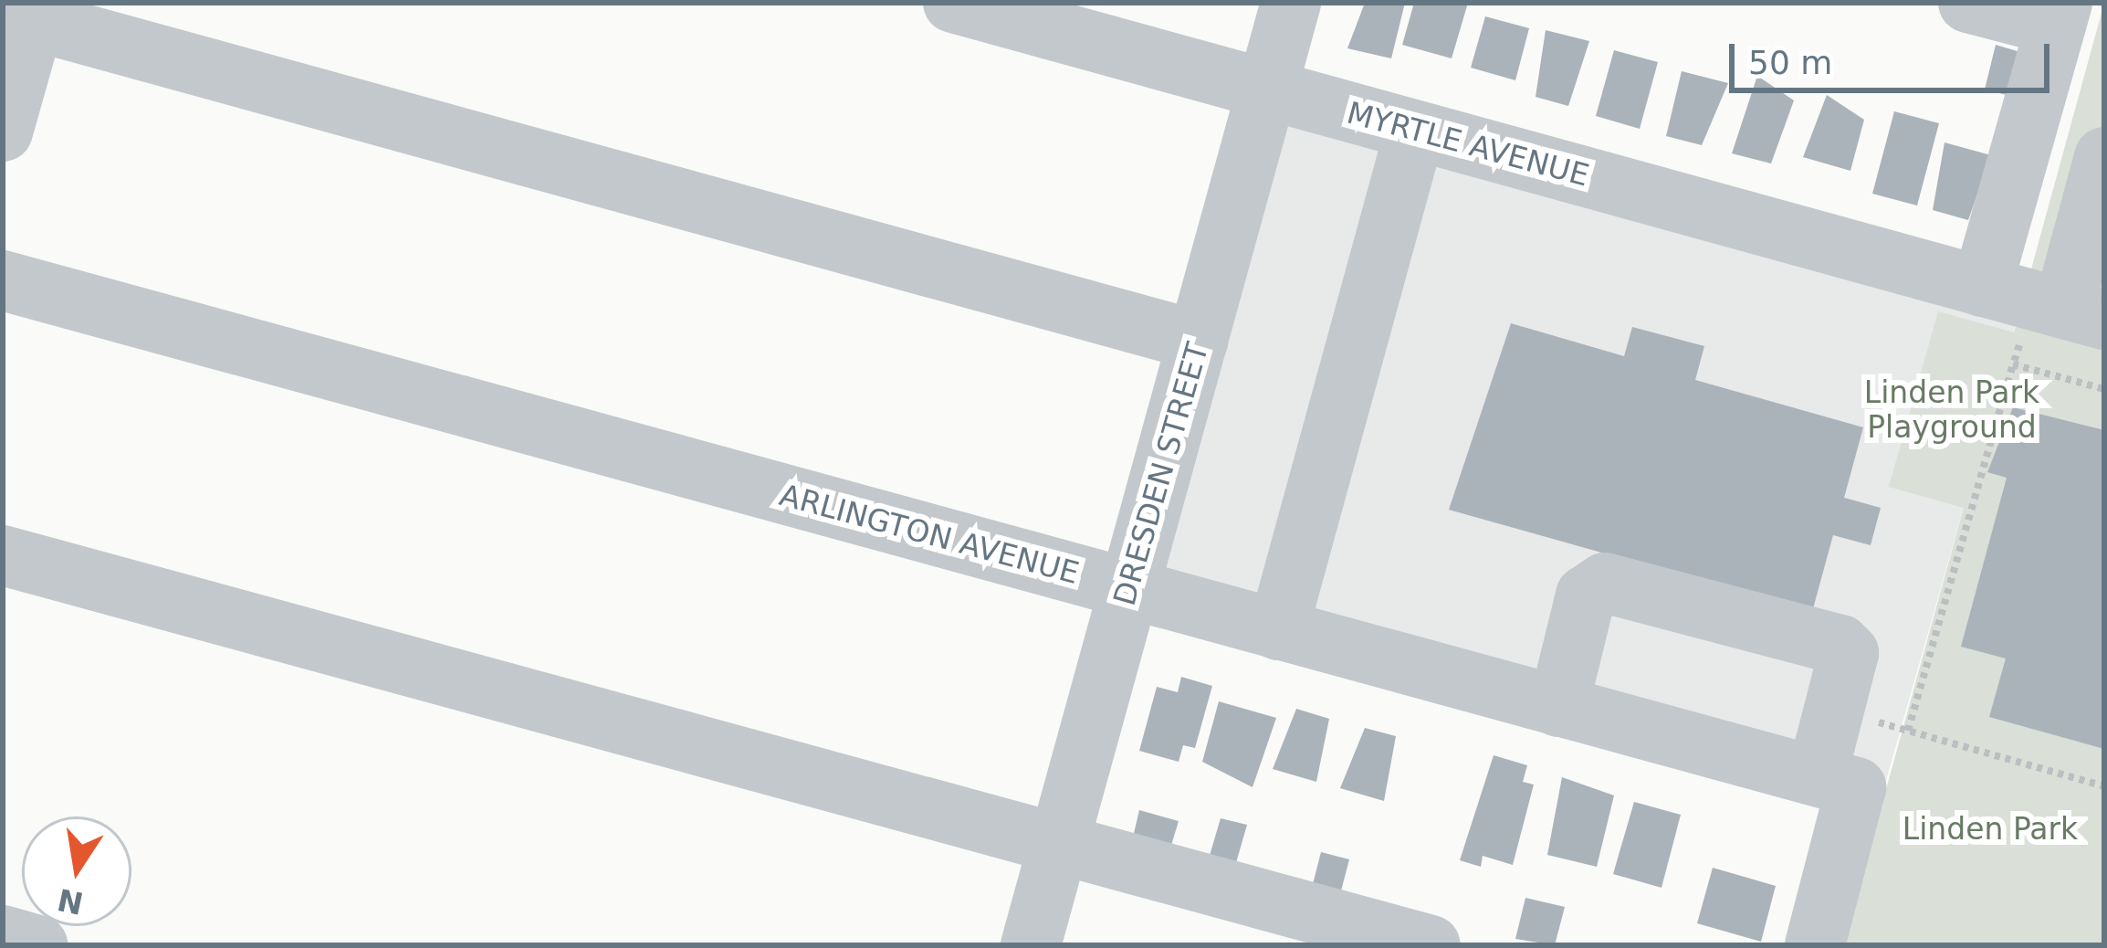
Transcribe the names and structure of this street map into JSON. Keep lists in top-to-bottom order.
{
  "streets": {
    "street": ["MYRTLE AVENUE", "DRESDEN STREET", "ARLINGTON AVENUE"]
  },
  "crossings": [
    ["MYRTLE AVENUE", "DRESDEN STREET"],
    ["DRESDEN STREET", "ARLINGTON AVENUE"]
  ],
  "parks": ["Linden Park Playground", "Linden Park"],
  "scale_bar": "50 m",
  "north": "bottom"
}
